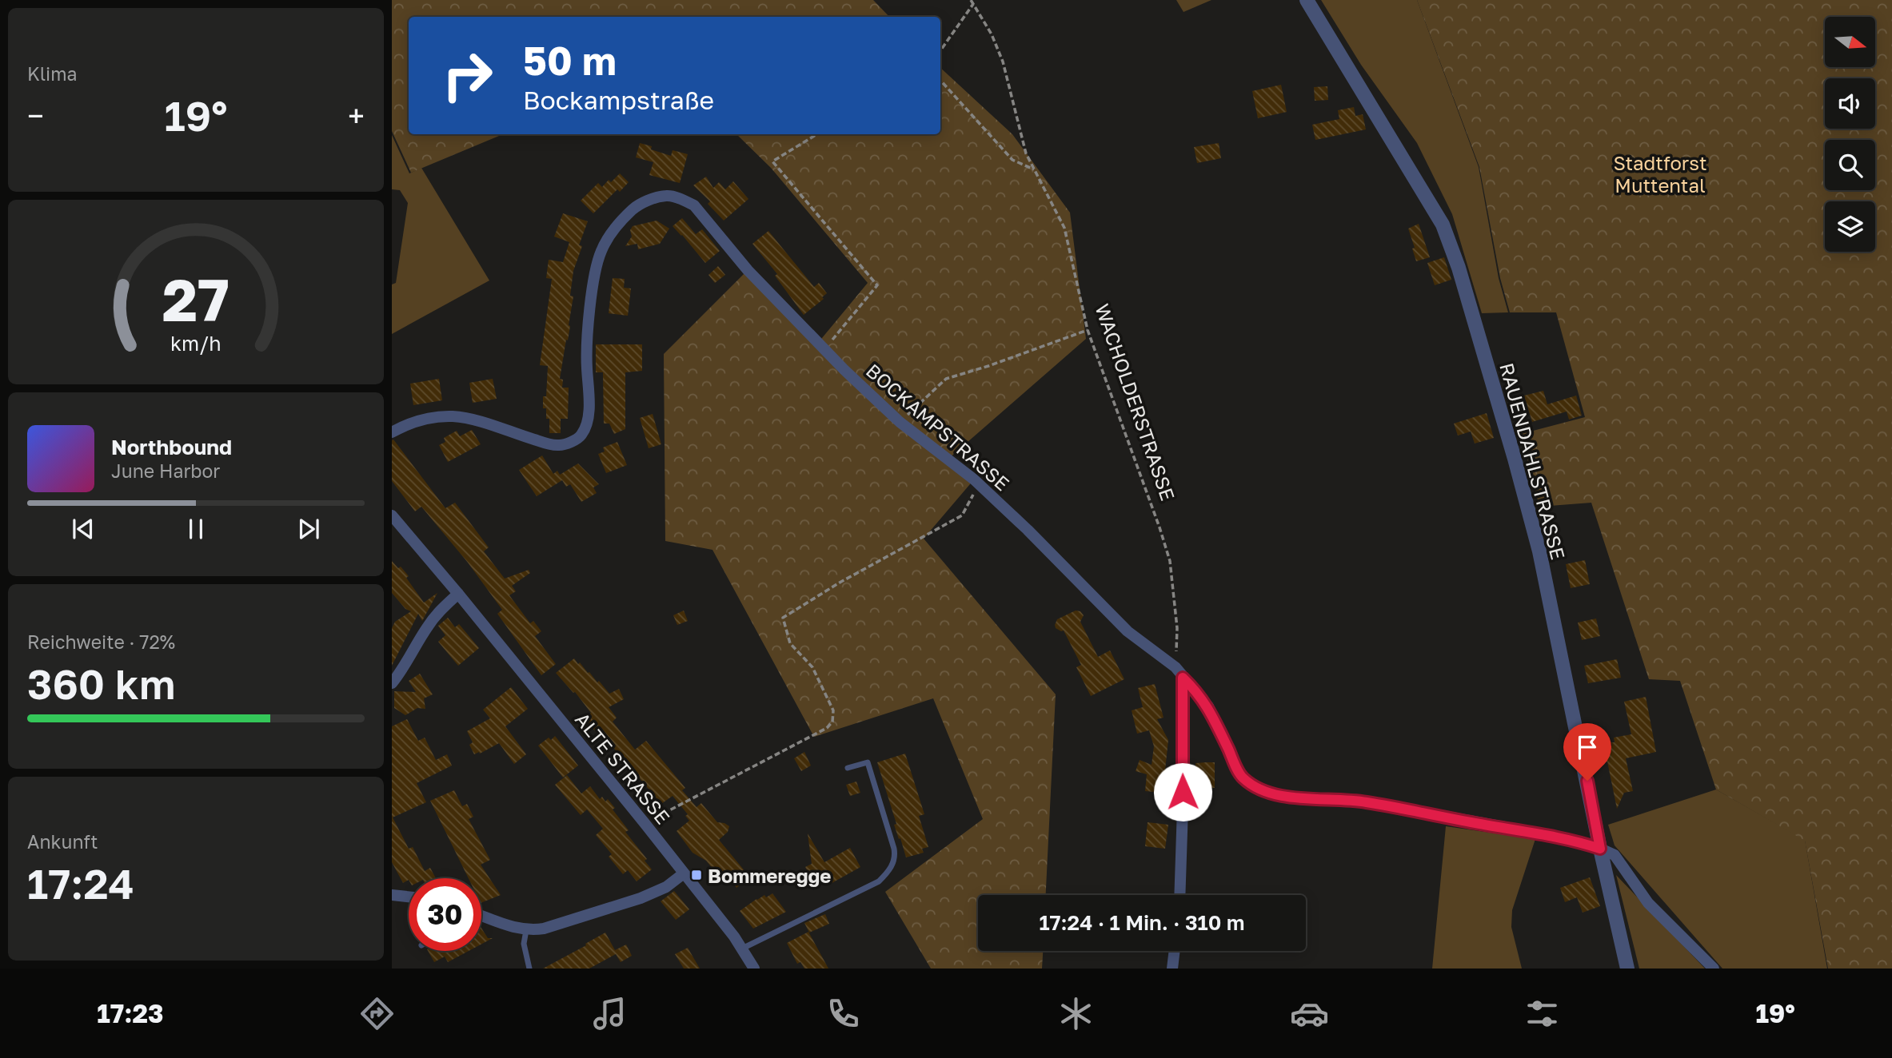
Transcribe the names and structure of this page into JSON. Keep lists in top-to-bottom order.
{
  "streets": {
    "street": ["BOCKAMPSTRASSE", "RAUENDAHLSTRASSE", "ALTE STRASSE"],
    "path": ["WACHOLDERSTRASSE"]
  },
  "crossings": [
    ["WACHOLDERSTRASSE", "BOCKAMPSTRASSE"],
    ["BOCKAMPSTRASSE", "RAUENDAHLSTRASSE"]
  ],
  "parks": ["Stadtforst Muttental"],
  "places": {
    "transit": ["Bommeregge"]
  },
  "north": "right",
  "page": {
    "tile": [
      "Klima",
      ["Reichweite · 72%", "360 km"],
      ["Ankunft", "17:24"]
    ],
    "turn": ["50 m", "Bockampstraße"],
    "heat": ["−", "19°", "+"],
    "song": ["Northbound", "June Harbor"],
    "limit": "30",
    "trip": "17:24 · 1 Min. · 310 m",
    "tabs": ["17:23", "19°"],
    "gauge": ["27", "km/h"]
  }
}
